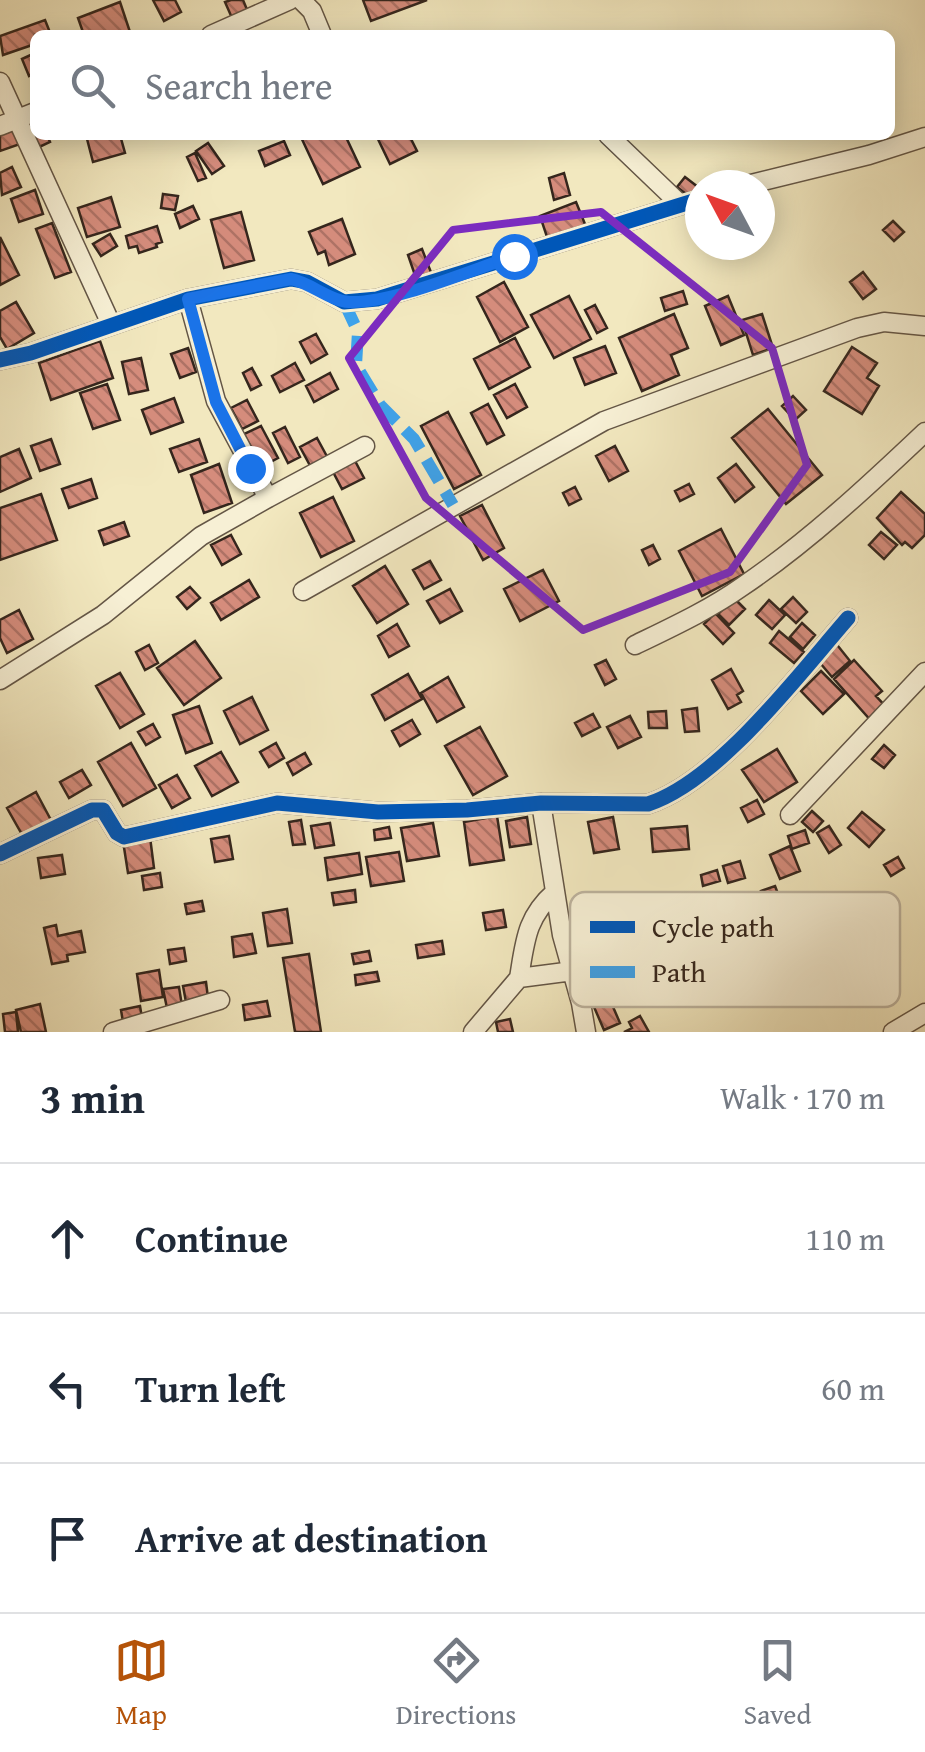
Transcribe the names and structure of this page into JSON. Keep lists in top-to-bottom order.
{
  "legend": ["Cycle path", "Path"],
  "north": "top left",
  "page": {
    "search": "Search here",
    "heading": ["3 min", "Walk · 170 m"],
    "list": [
      ["Continue", "110 m"],
      ["Turn left", "60 m"],
      "Arrive at destination"
    ],
    "nav": ["Map", "Directions", "Saved"]
  }
}
